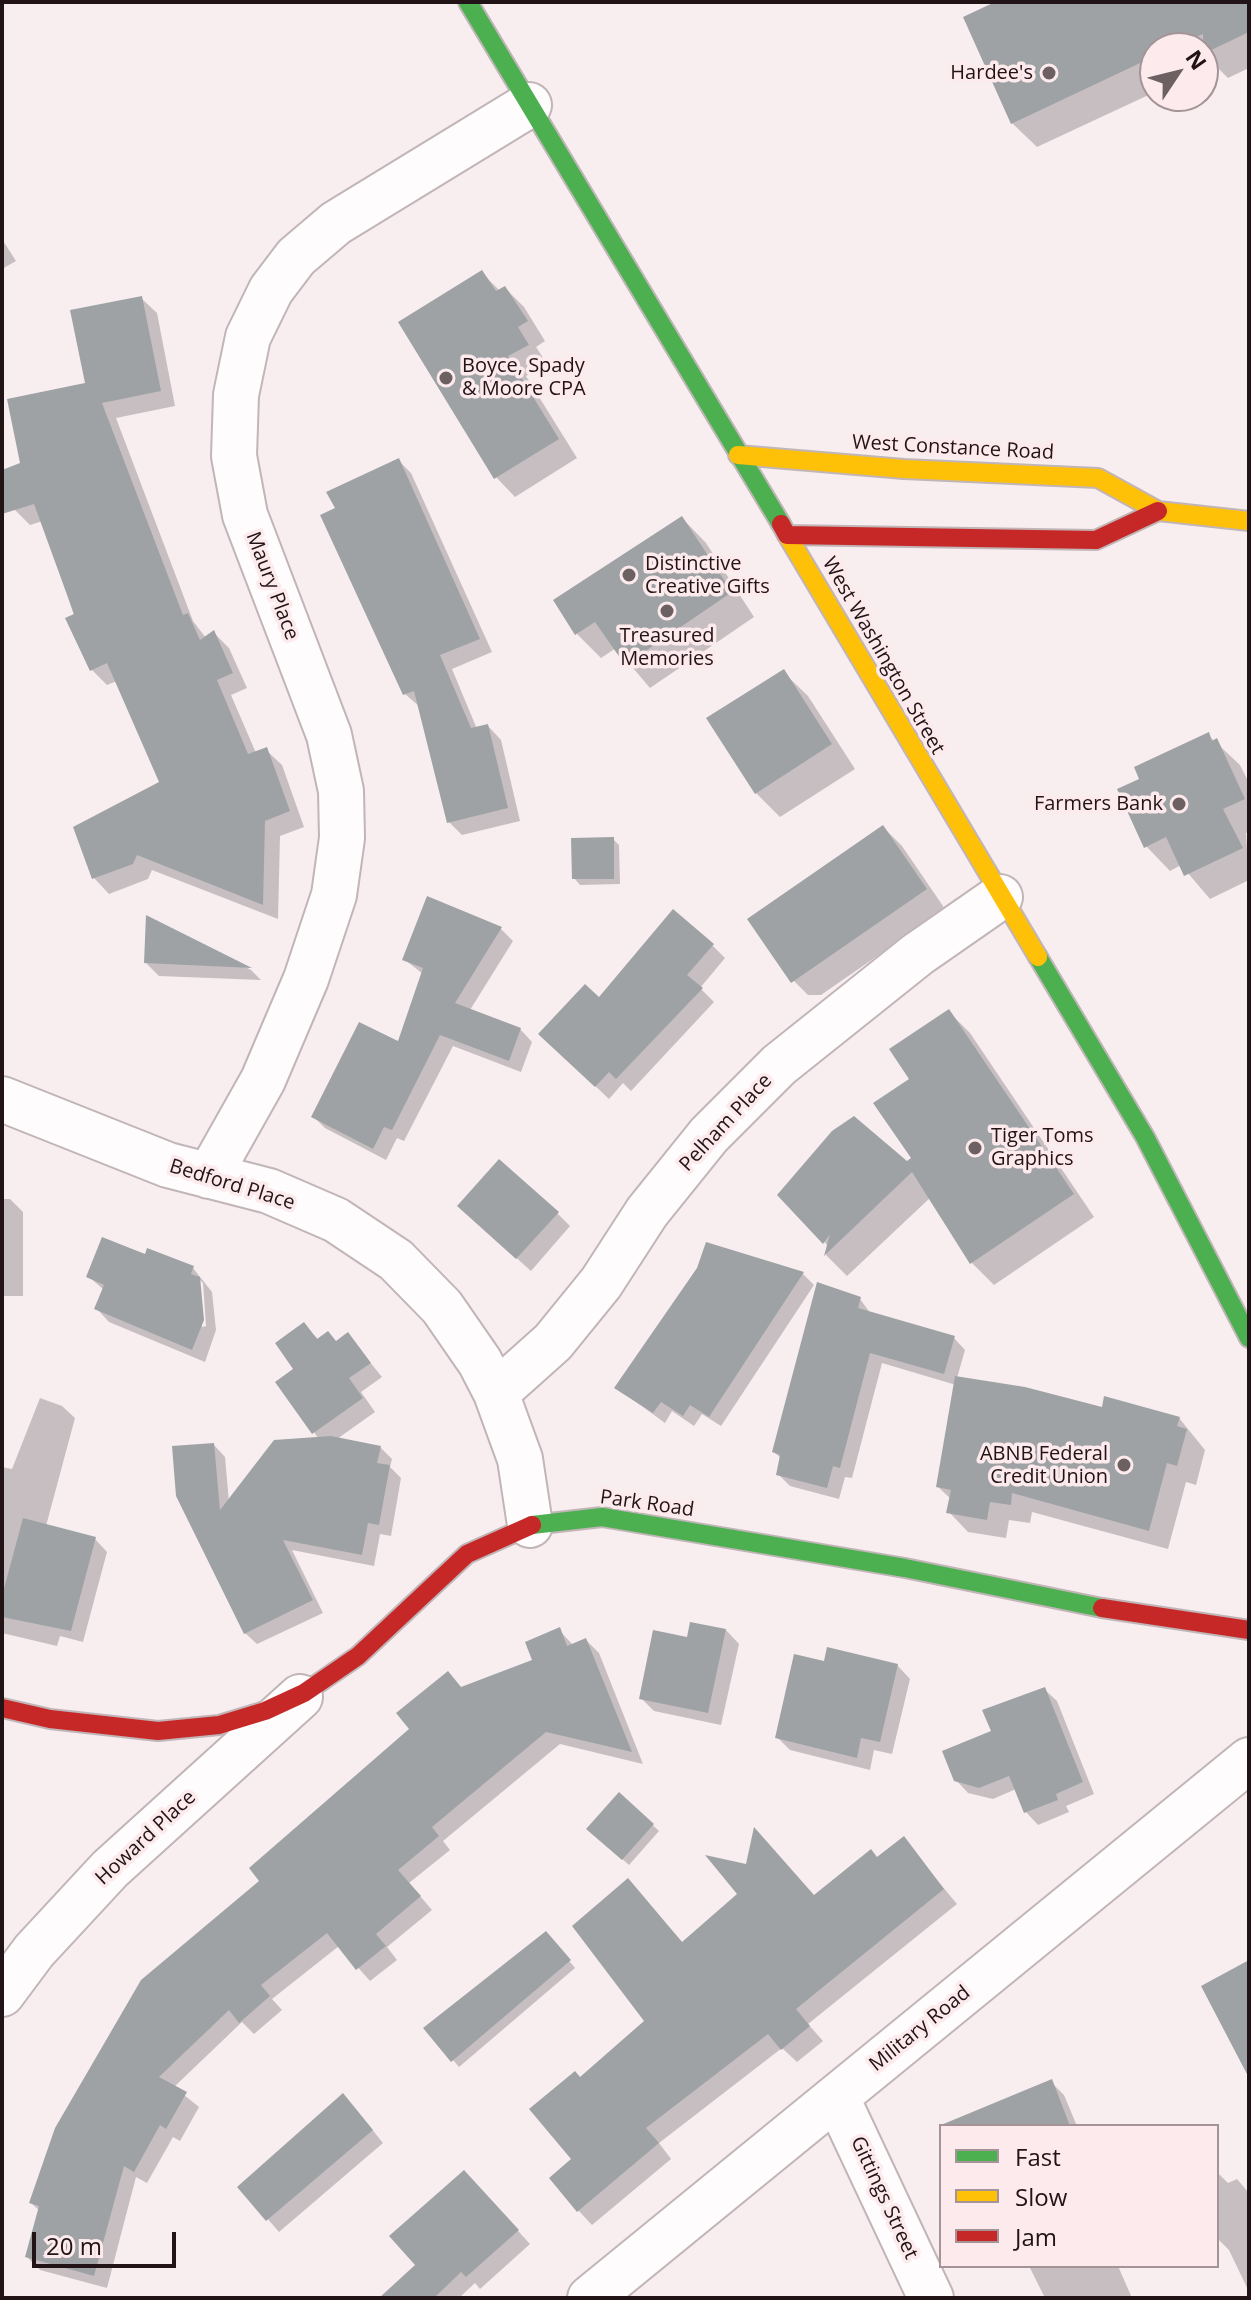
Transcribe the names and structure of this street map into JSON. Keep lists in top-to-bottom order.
{
  "streets": {
    "main road": ["West Constance Road", "West Washington Street", "Park Road"],
    "street": [
      "Maury Place",
      "Pelham Place",
      "Bedford Place",
      "Howard Place",
      "Military Road",
      "Gittings Street"
    ]
  },
  "crossings": [
    ["West Constance Road", "West Washington Street"],
    ["Maury Place", "West Washington Street"],
    ["Maury Place", "Bedford Place"],
    ["West Washington Street", "Pelham Place"],
    ["Pelham Place", "Bedford Place"],
    ["Bedford Place", "Park Road"],
    ["Park Road", "Howard Place"],
    ["Military Road", "Gittings Street"]
  ],
  "places": [
    "Hardee's",
    "Boyce, Spady & Moore CPA",
    "Distinctive Creative Gifts",
    "Treasured Memories",
    "Farmers Bank",
    "Tiger Toms Graphics",
    "ABNB Federal Credit Union"
  ],
  "legend": ["Fast", "Slow", "Jam"],
  "scale_bar": "20 m",
  "north": "top right"
}
